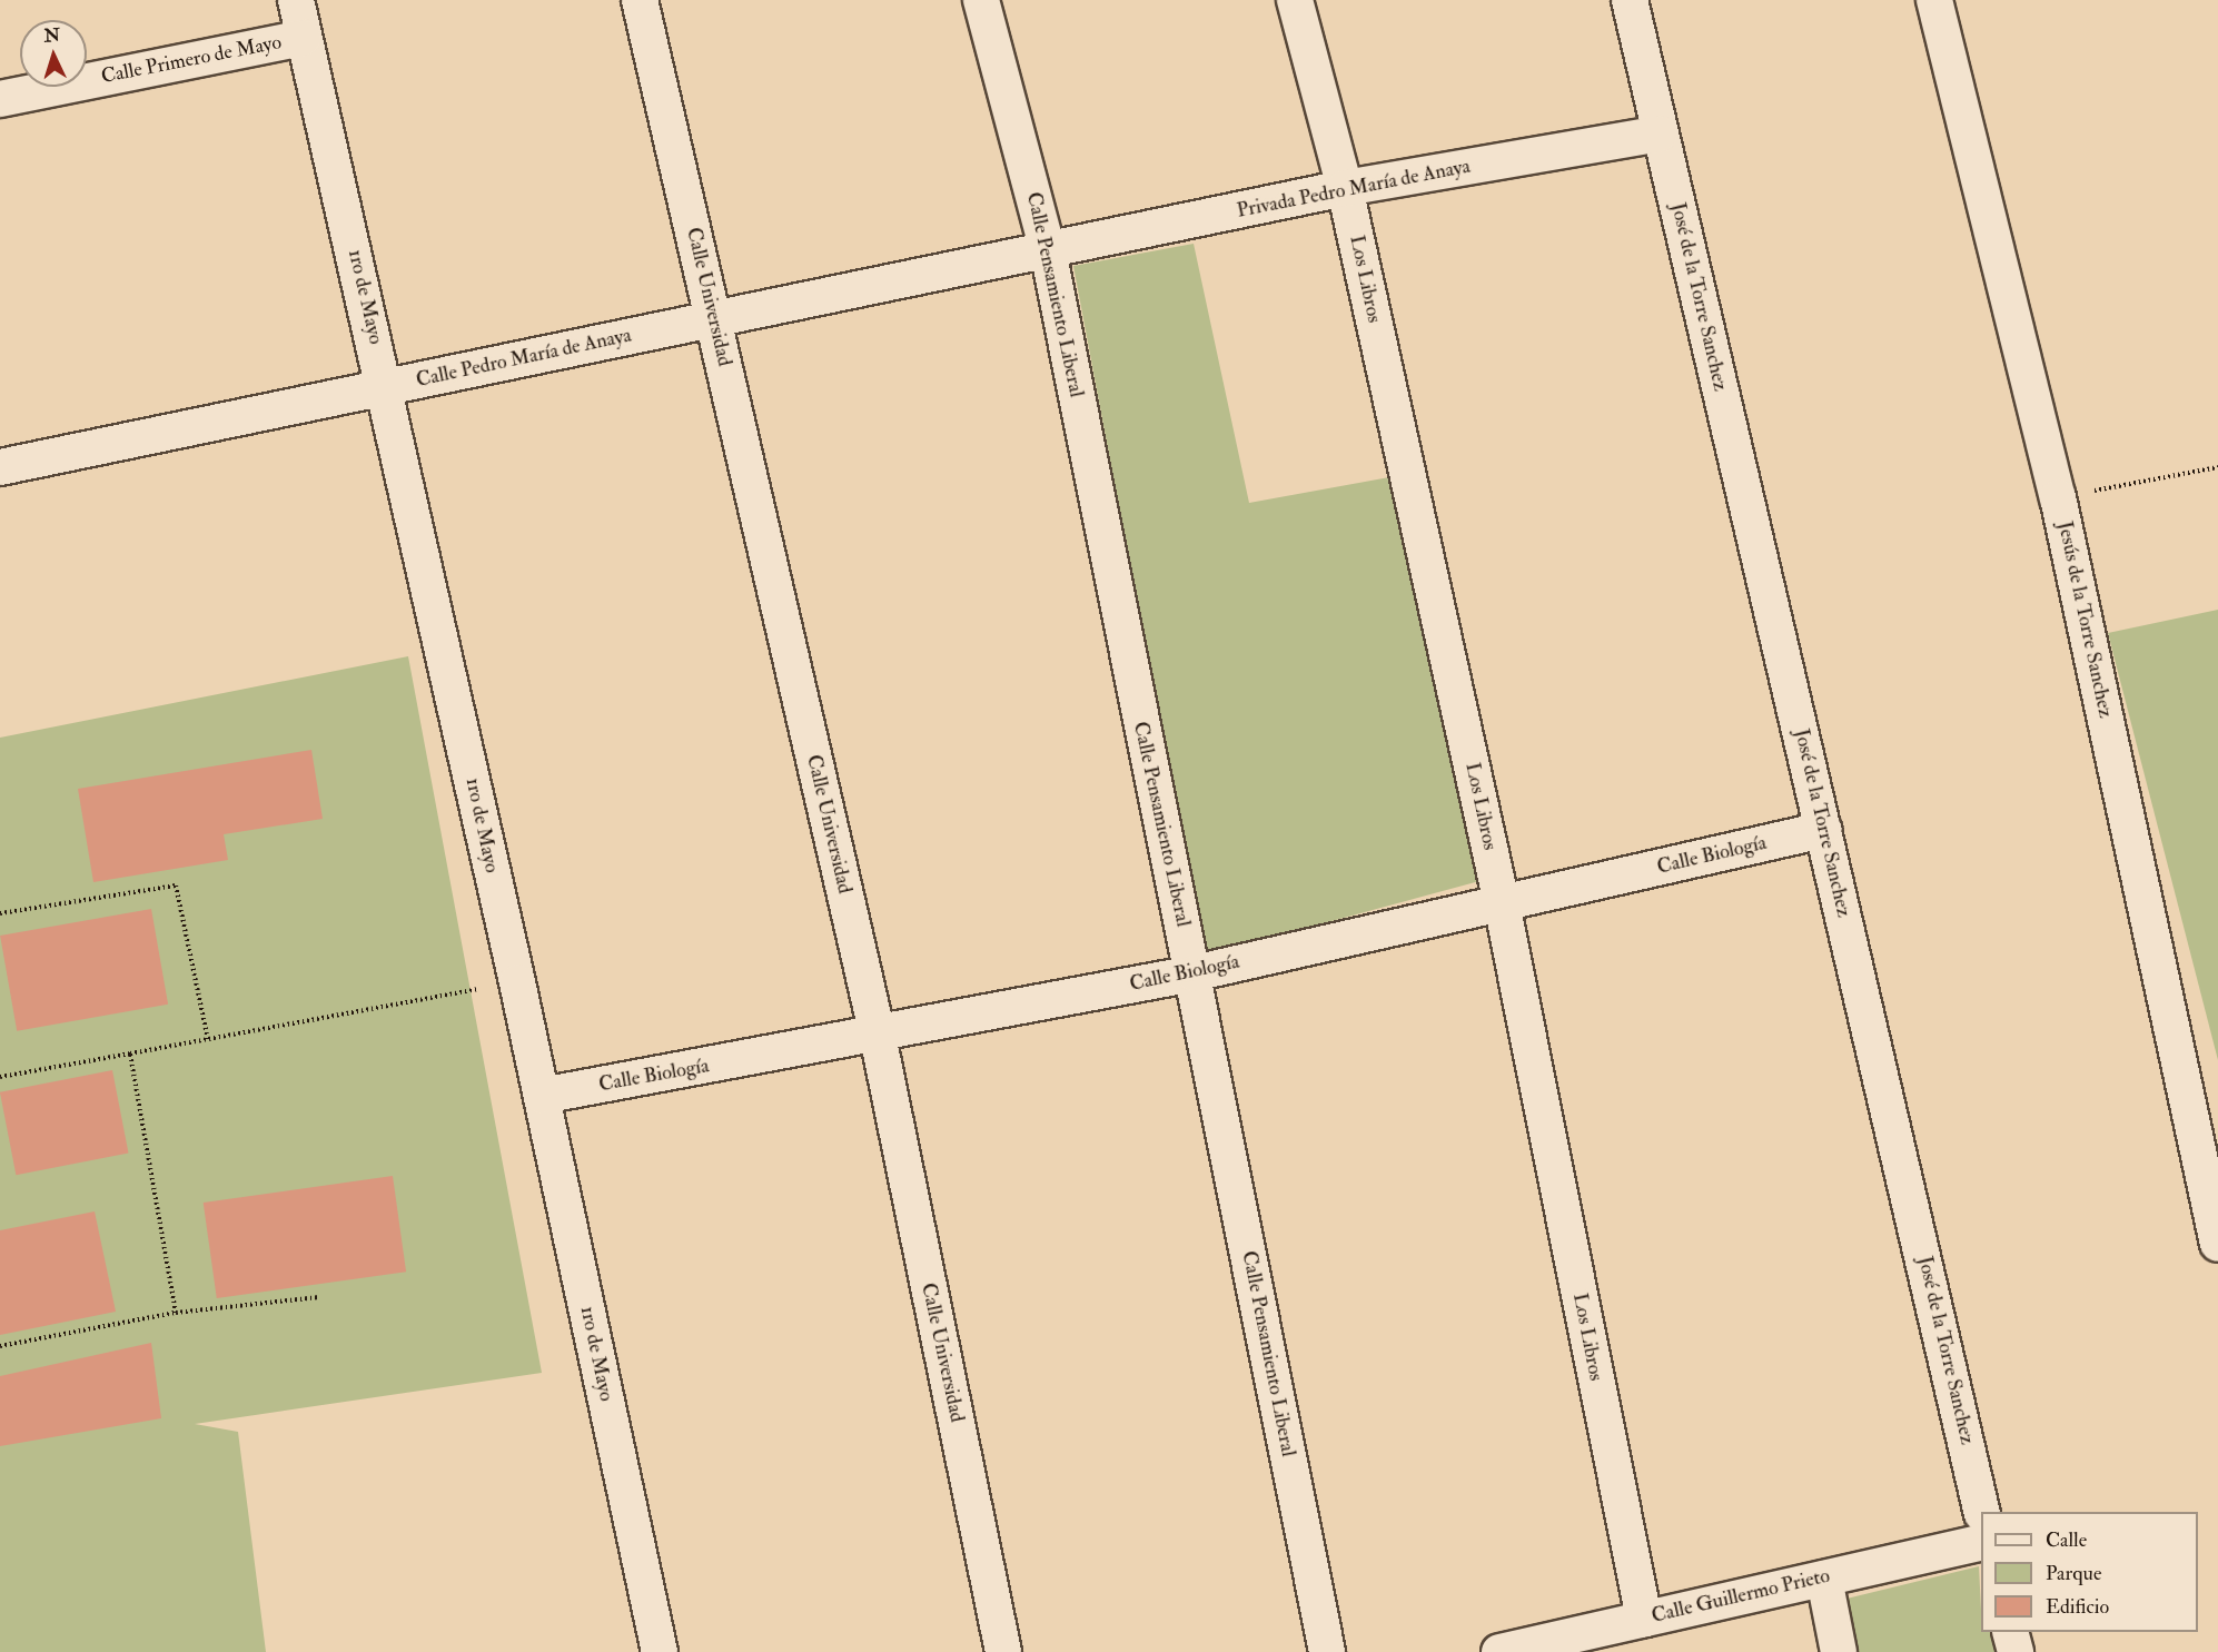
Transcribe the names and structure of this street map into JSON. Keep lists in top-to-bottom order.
{
  "streets": {
    "street": [
      "Calle Primero de Mayo",
      "Privada Pedro María de Anaya",
      "Los Libros",
      "Calle Pensamiento Liberal",
      "1ro de Mayo",
      "Calle Universidad",
      "José de la Torre Sanchez",
      "Calle Pedro María de Anaya",
      "Jesús de la Torre Sanchez",
      "Calle Biología",
      "Calle Guillermo Prieto"
    ]
  },
  "crossings": [
    ["Calle Primero de Mayo", "1ro de Mayo"],
    ["Privada Pedro María de Anaya", "Los Libros"],
    ["Privada Pedro María de Anaya", "Calle Pensamiento Liberal"],
    ["Privada Pedro María de Anaya", "José de la Torre Sanchez"],
    ["Privada Pedro María de Anaya", "Calle Pedro María de Anaya"],
    ["Los Libros", "Calle Biología"],
    ["Los Libros", "Calle Guillermo Prieto"],
    ["Calle Pensamiento Liberal", "Calle Pedro María de Anaya"],
    ["Calle Pensamiento Liberal", "Calle Biología"],
    ["1ro de Mayo", "Calle Pedro María de Anaya"],
    ["1ro de Mayo", "Calle Biología"],
    ["Calle Universidad", "Calle Pedro María de Anaya"],
    ["Calle Universidad", "Calle Biología"],
    ["José de la Torre Sanchez", "Calle Biología"]
  ],
  "legend": ["Calle", "Parque", "Edificio"],
  "north": "top"
}
